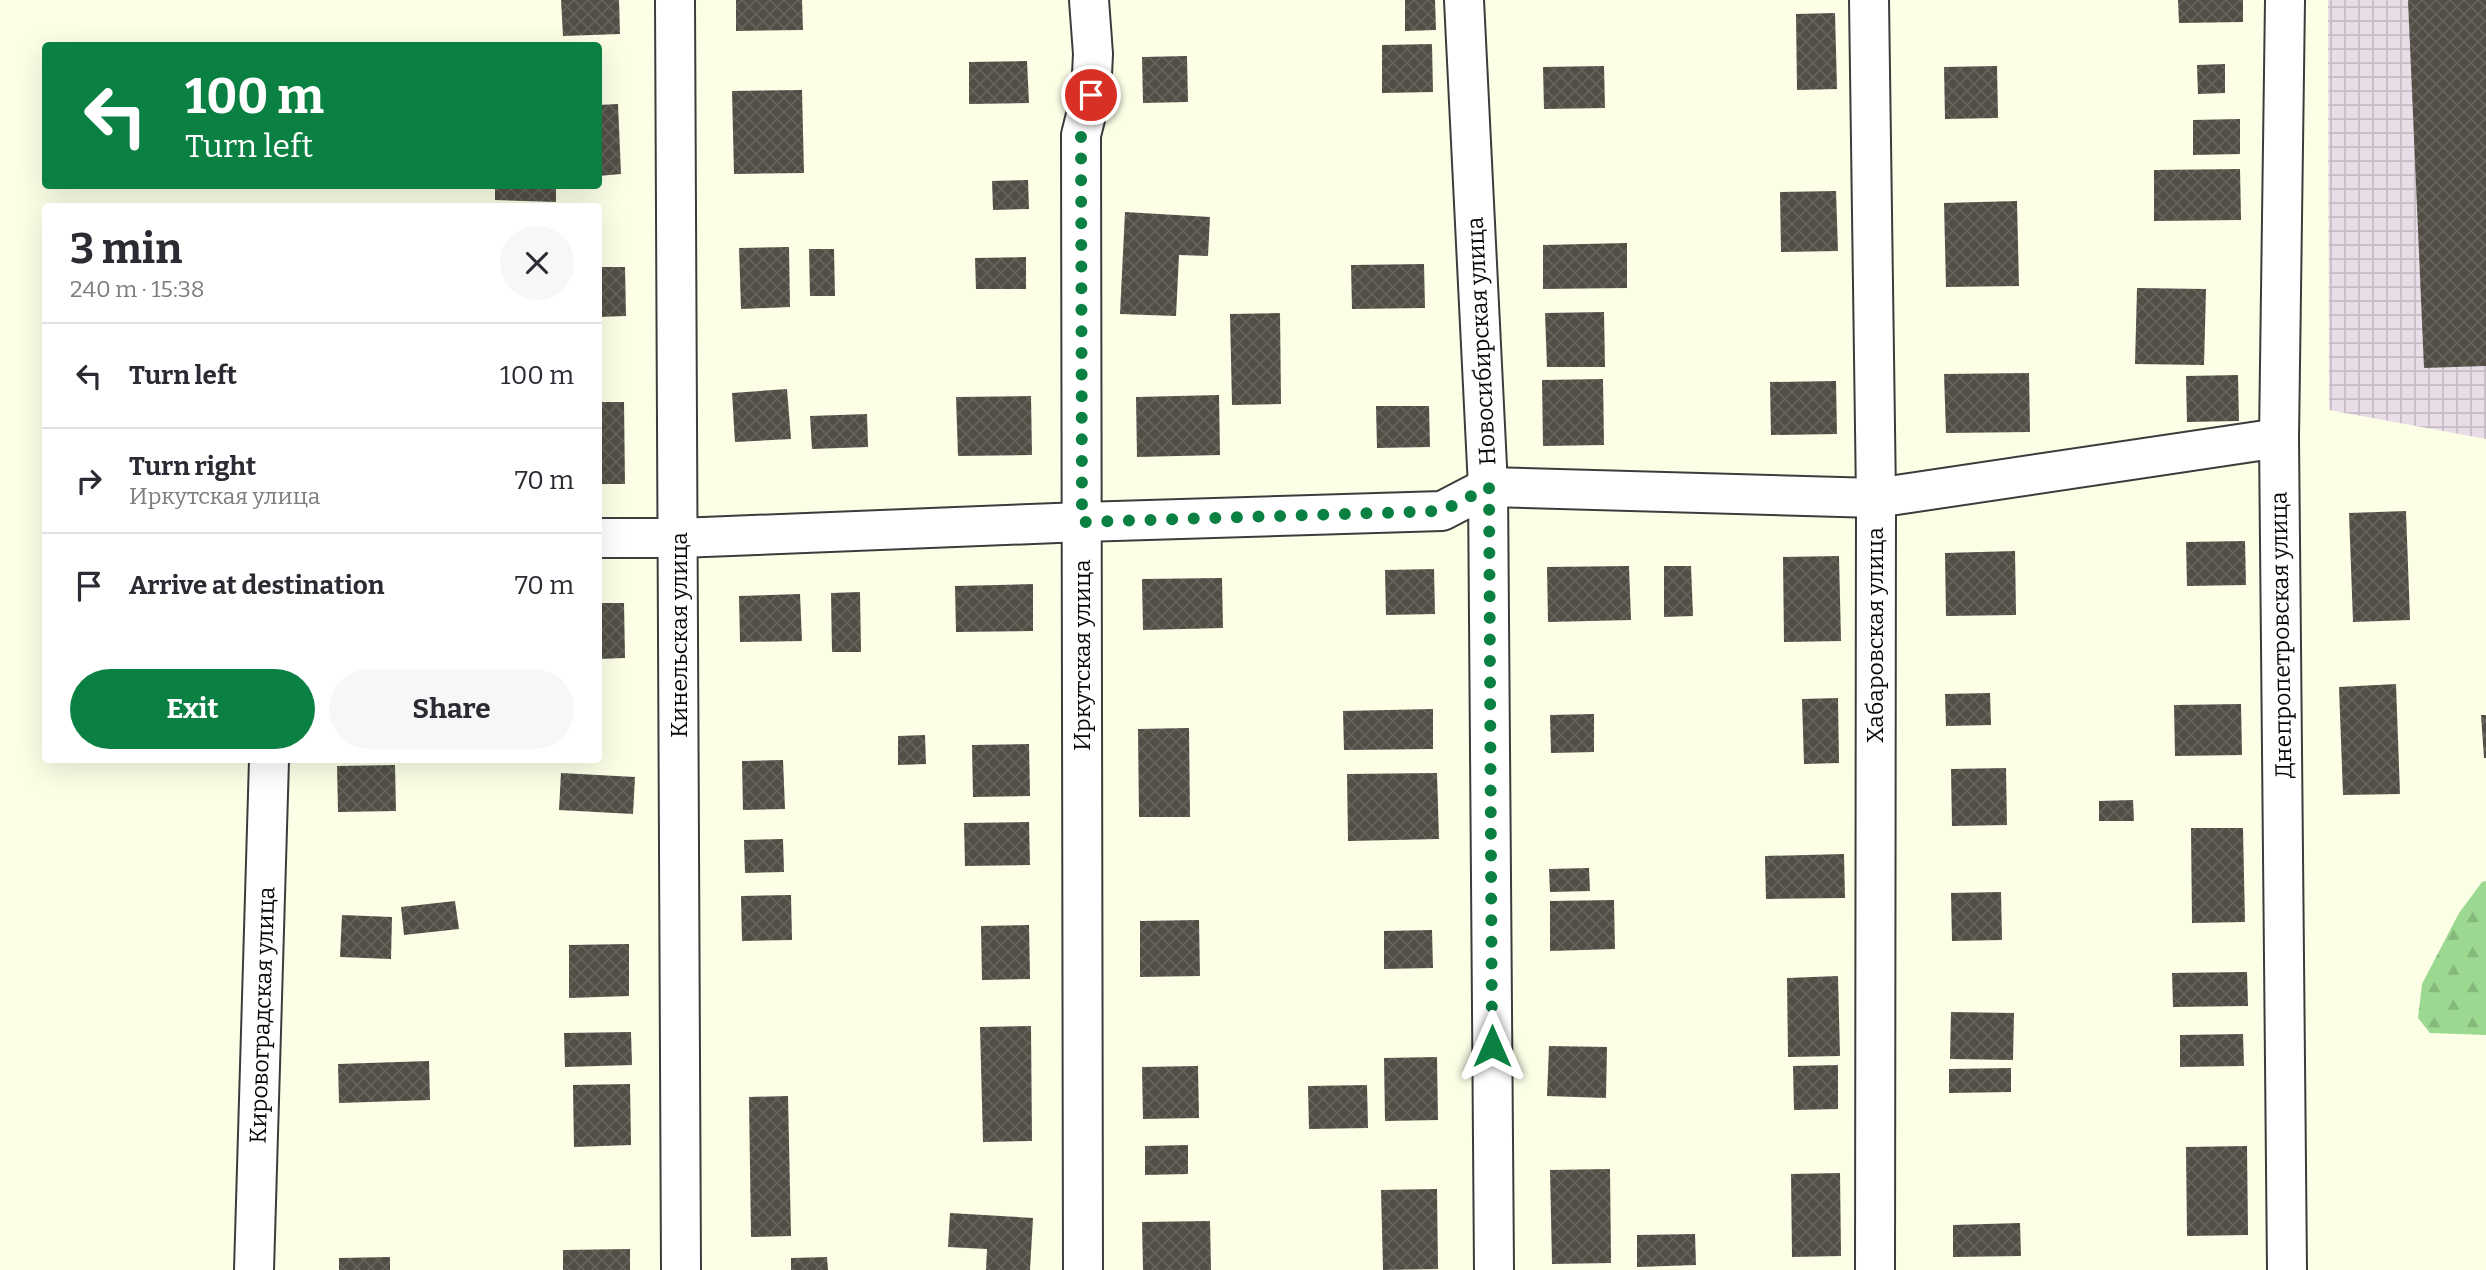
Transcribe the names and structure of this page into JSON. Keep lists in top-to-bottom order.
{
  "streets": {
    "street": [
      "Новосибирская улица",
      "Кинельская улица",
      "Хабаровская улица",
      "Днепропетровская улица",
      "Иркутская улица",
      "Кировоградская улица"
    ]
  },
  "page": {
    "turn": ["100 m", "Turn left"],
    "heading": ["3 min", "240 m · 15:38"],
    "list": [
      {
        "name": "Turn left",
        "value": "100 m"
      },
      {
        "name": "Turn right",
        "note": "Иркутская улица",
        "value": "70 m"
      },
      {
        "name": "Arrive at destination",
        "value": "70 m"
      }
    ],
    "buttons": ["Exit", "Share"]
  }
}
